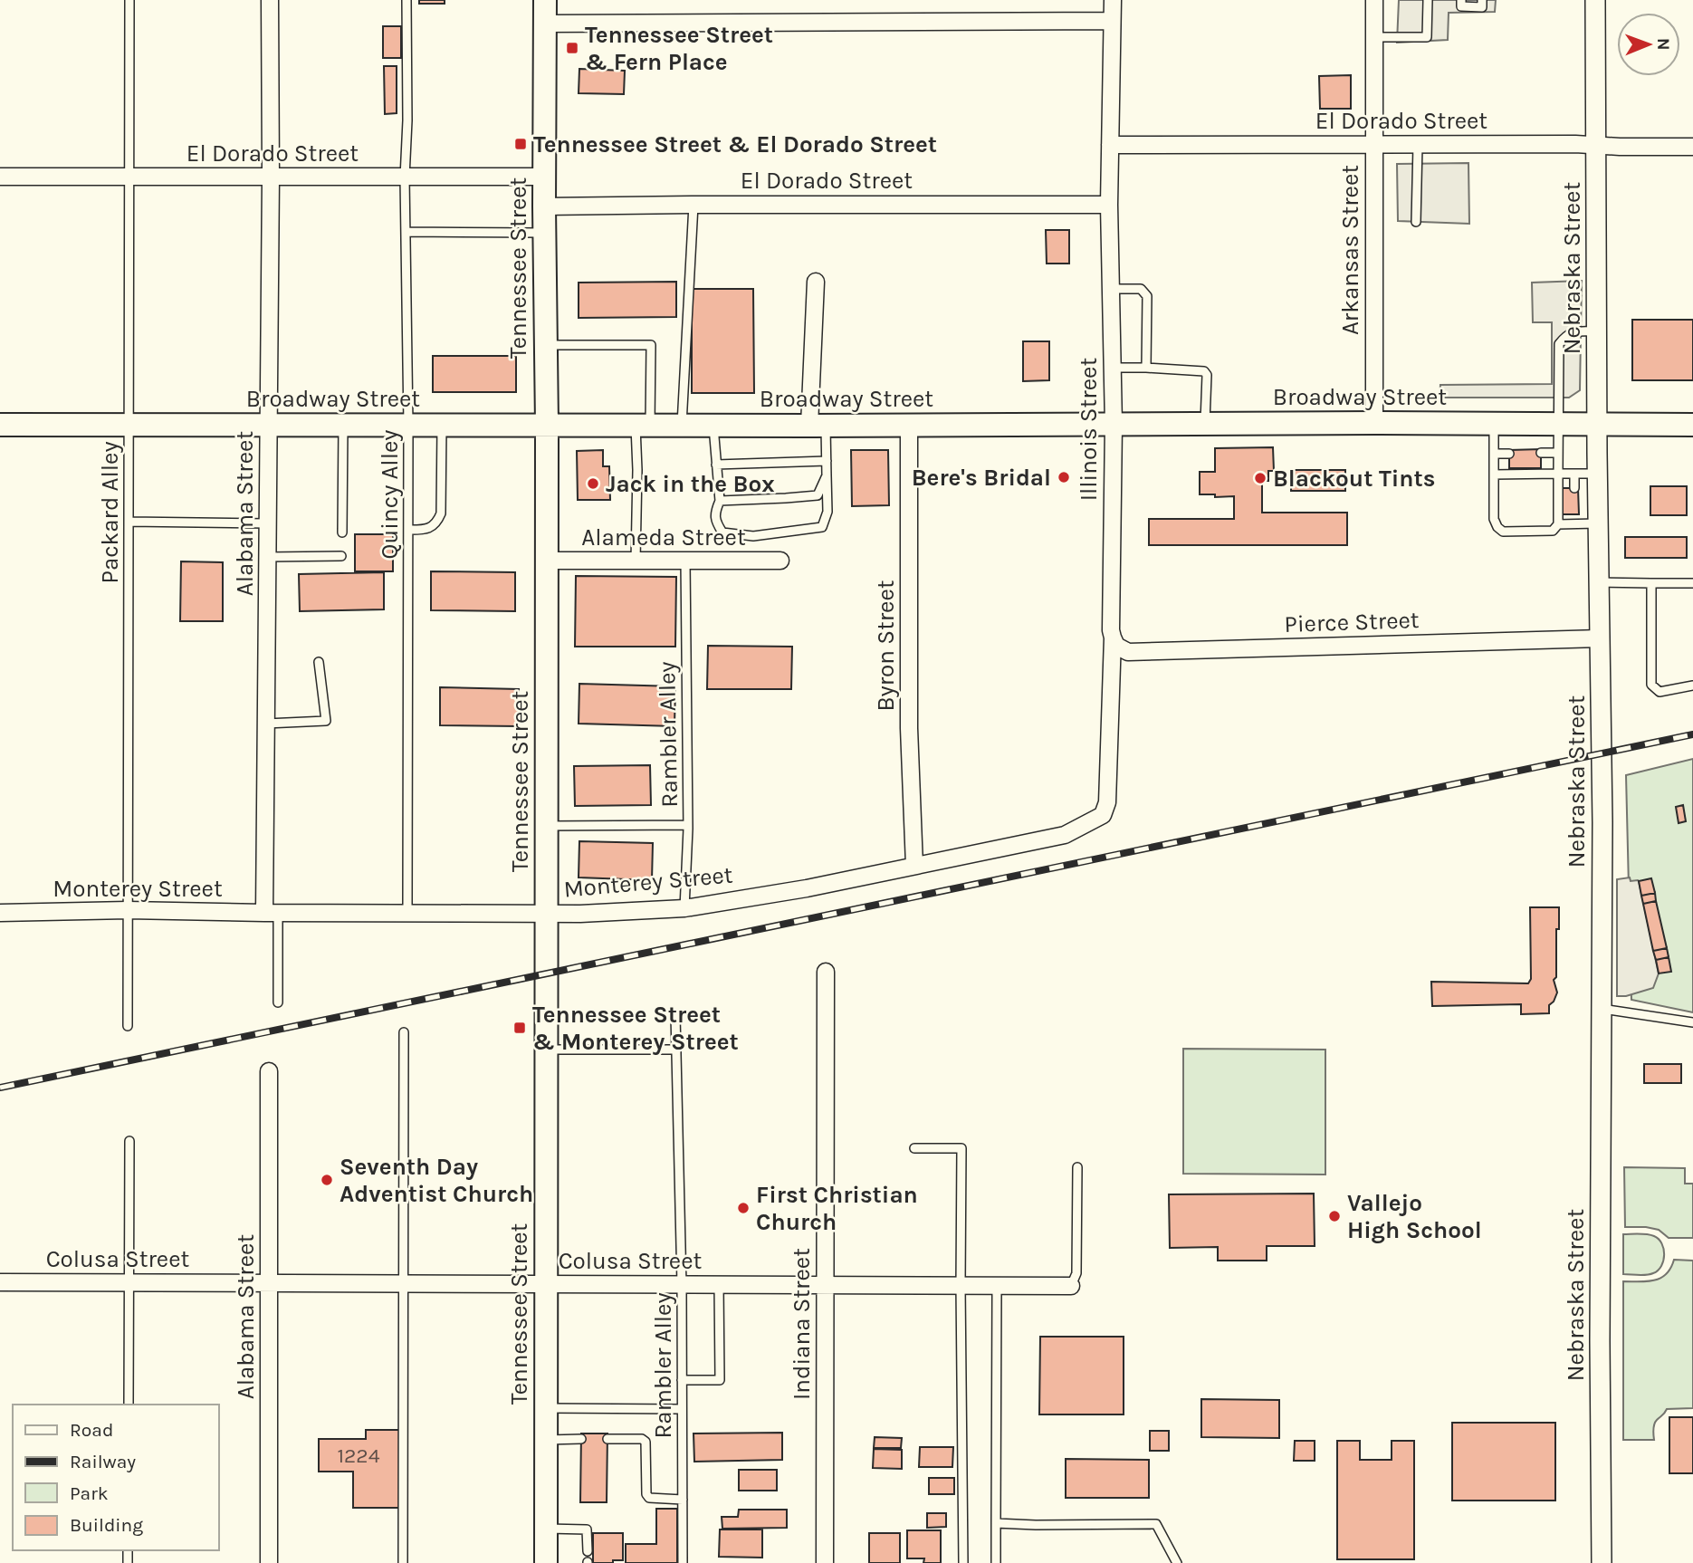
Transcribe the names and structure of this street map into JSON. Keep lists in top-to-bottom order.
{
  "streets": {
    "main road": ["Tennessee Street", "Broadway Street"],
    "street": [
      "El Dorado Street",
      "Arkansas Street",
      "Nebraska Street",
      "Illinois Street",
      "Alabama Street",
      "Alameda Street",
      "Pierce Street",
      "Byron Street",
      "Monterey Street",
      "Colusa Street",
      "Indiana Street"
    ],
    "lane": ["Quincy Alley", "Packard Alley", "Rambler Alley"]
  },
  "crossings": [
    ["El Dorado Street", "Arkansas Street"],
    ["El Dorado Street", "Tennessee Street"],
    ["El Dorado Street", "Nebraska Street"],
    ["El Dorado Street", "Illinois Street"],
    ["El Dorado Street", "Quincy Alley"],
    ["El Dorado Street", "Packard Alley"],
    ["El Dorado Street", "Alabama Street"],
    ["Arkansas Street", "Broadway Street"],
    ["Tennessee Street", "Broadway Street"],
    ["Tennessee Street", "Alameda Street"],
    ["Tennessee Street", "Monterey Street"],
    ["Tennessee Street", "Colusa Street"],
    ["Nebraska Street", "Broadway Street"],
    ["Nebraska Street", "Pierce Street"],
    ["Broadway Street", "Illinois Street"],
    ["Broadway Street", "Quincy Alley"],
    ["Broadway Street", "Packard Alley"],
    ["Broadway Street", "Alabama Street"],
    ["Broadway Street", "Byron Street"],
    ["Illinois Street", "Pierce Street"],
    ["Illinois Street", "Monterey Street"],
    ["Quincy Alley", "Monterey Street"],
    ["Packard Alley", "Monterey Street"],
    ["Alabama Street", "Monterey Street"],
    ["Alabama Street", "Colusa Street"],
    ["Alameda Street", "Rambler Alley"],
    ["Byron Street", "Monterey Street"],
    ["Rambler Alley", "Monterey Street"],
    ["Rambler Alley", "Colusa Street"],
    ["Colusa Street", "Indiana Street"]
  ],
  "places": {
    "transit": ["Tennessee Street & Fern Place", "Tennessee Street & El Dorado Street", "Tennessee Street & Monterey Street"],
    "other": [
      "Bere's Bridal",
      "Blackout Tints",
      "Jack in the Box",
      "Seventh Day Adventist Church",
      "First Christian Church",
      "Vallejo High School"
    ]
  },
  "house_numbers": ["1224"],
  "legend": [
    "Road",
    "Railway",
    "Park",
    "Building"
  ],
  "north": "right"
}
